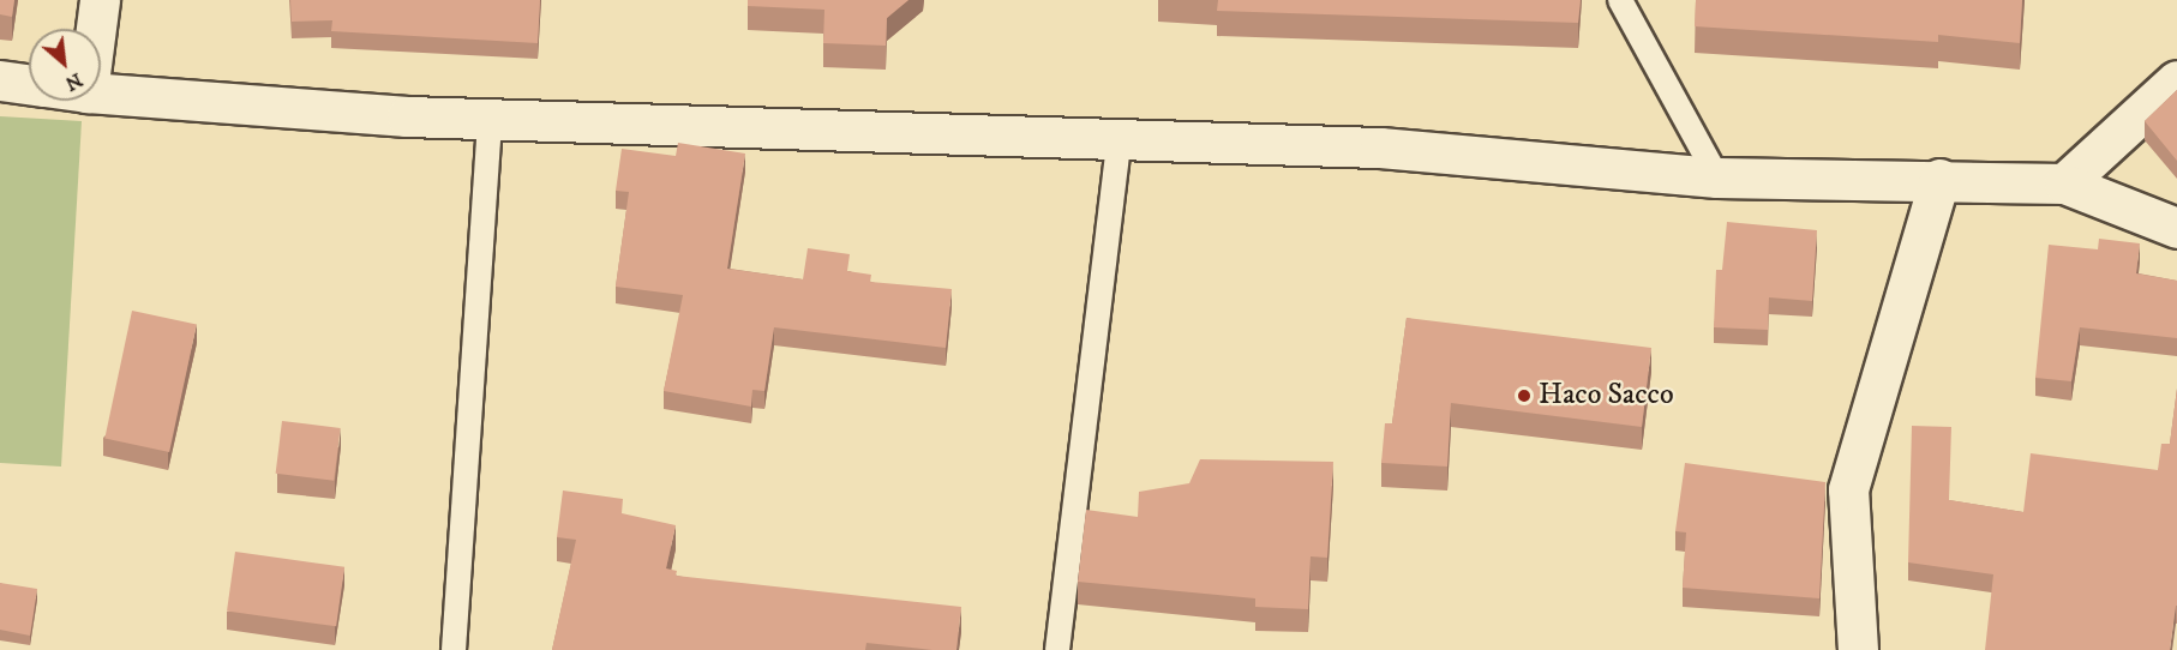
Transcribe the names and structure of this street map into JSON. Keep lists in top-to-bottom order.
{
  "places": ["Haco Sacco"],
  "north": "bottom right"
}
